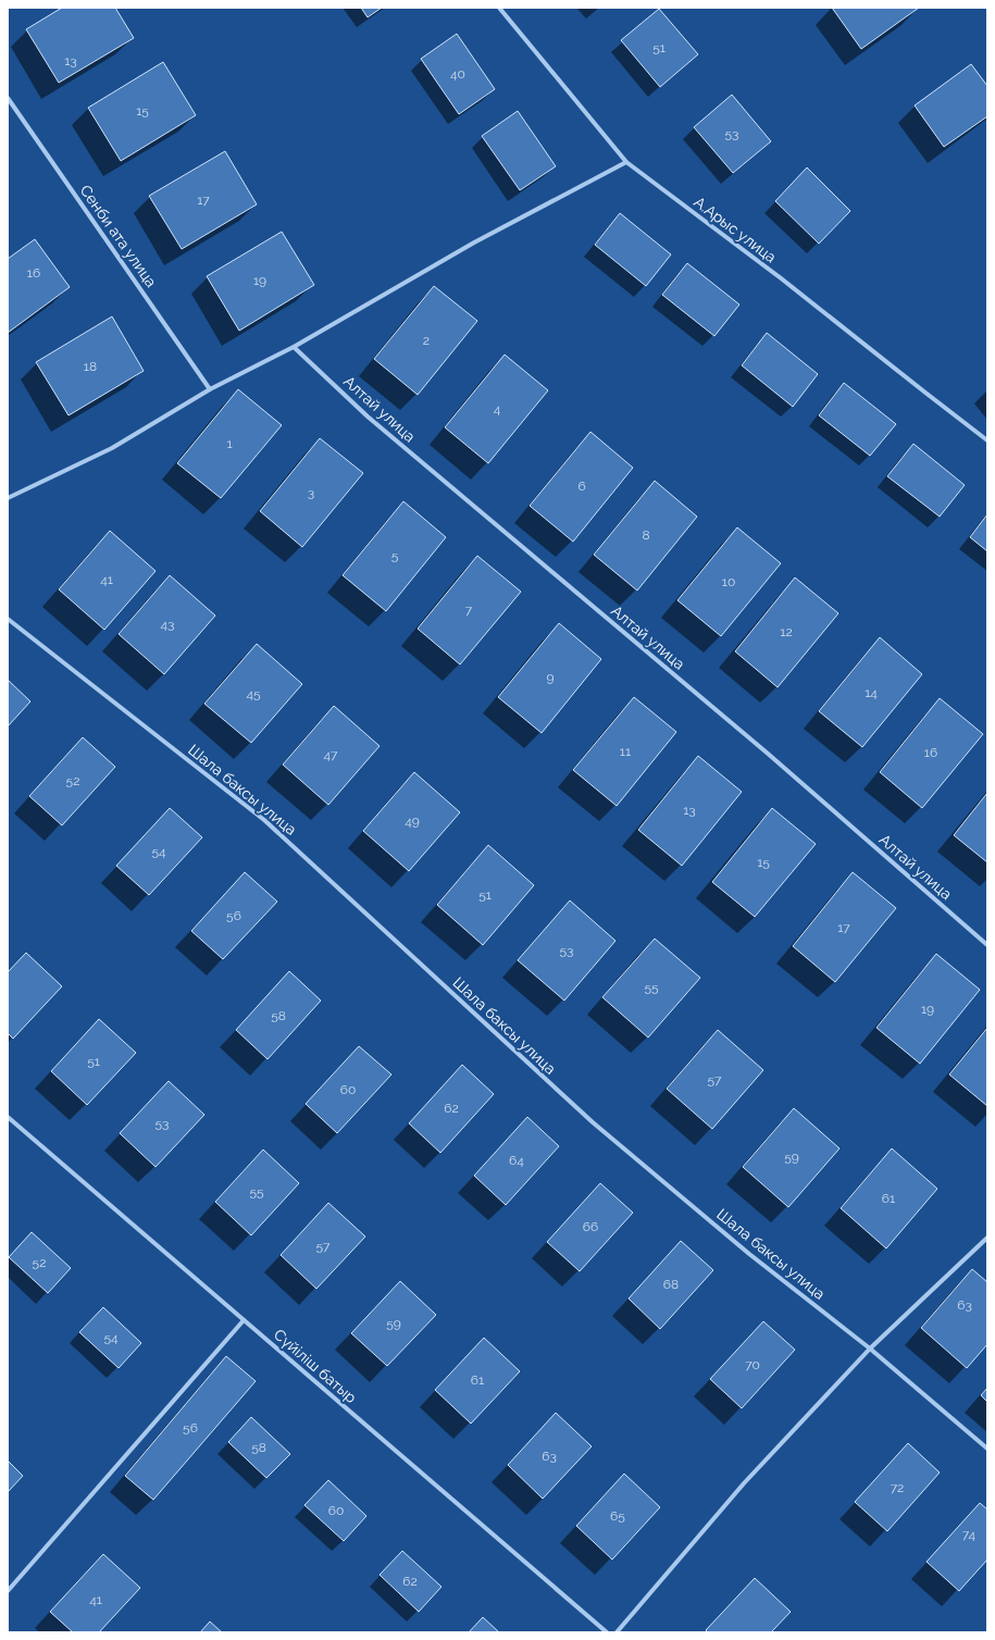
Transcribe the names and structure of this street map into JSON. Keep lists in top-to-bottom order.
{
  "streets": {
    "street": [
      "А.Арыс улица",
      "Сенби ата улица",
      "Алтай улица",
      "Шала баксы улица",
      "Сүйіліш батыр"
    ]
  },
  "house_numbers": [
    "51",
    "13",
    "40",
    "15",
    "53",
    "17",
    "16",
    "19",
    "2",
    "18",
    "4",
    "1",
    "6",
    "3",
    "8",
    "5",
    "41",
    "10",
    "7",
    "43",
    "12",
    "9",
    "14",
    "45",
    "11",
    "16",
    "47",
    "52",
    "13",
    "49",
    "54",
    "15",
    "51",
    "56",
    "17",
    "53",
    "55",
    "19",
    "58",
    "51",
    "57",
    "60",
    "62",
    "53",
    "59",
    "64",
    "55",
    "61",
    "66",
    "57",
    "52",
    "68",
    "63",
    "59",
    "54",
    "70",
    "61",
    "56",
    "58",
    "63",
    "72",
    "60",
    "65",
    "74",
    "62",
    "41"
  ]
}
